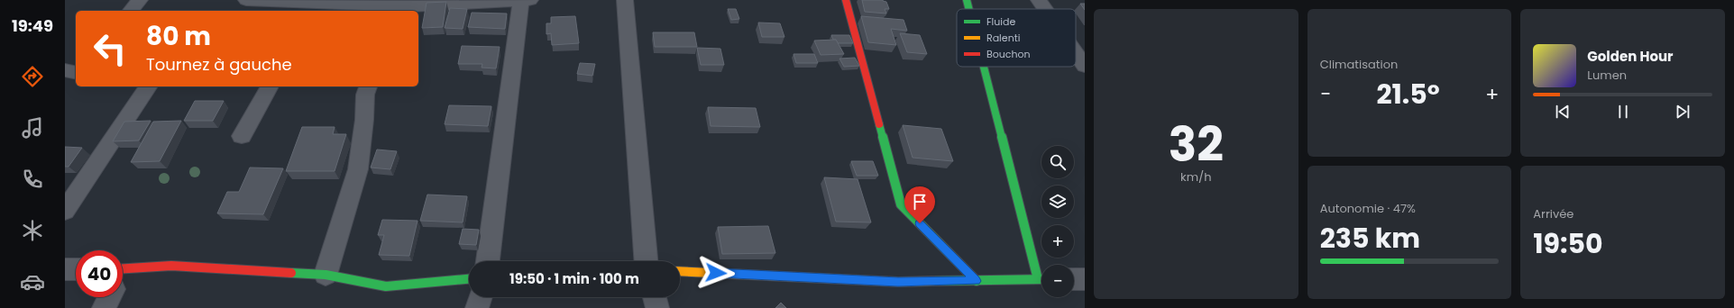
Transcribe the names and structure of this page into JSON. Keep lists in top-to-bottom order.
{
  "legend": ["Fluide", "Ralenti", "Bouchon"],
  "page": {
    "tabs": "19:49",
    "tile": [
      ["32", "km/h"],
      "Climatisation",
      ["Autonomie · 47%", "235 km"],
      ["Arrivée", "19:50"]
    ],
    "turn": ["80 m", "Tournez à gauche"],
    "song": ["Golden Hour", "Lumen"],
    "heat": ["−", "21.5°", "+"],
    "map_buttons": ["+", "−"],
    "limit": "40",
    "trip": "19:50 · 1 min · 100 m"
  }
}
